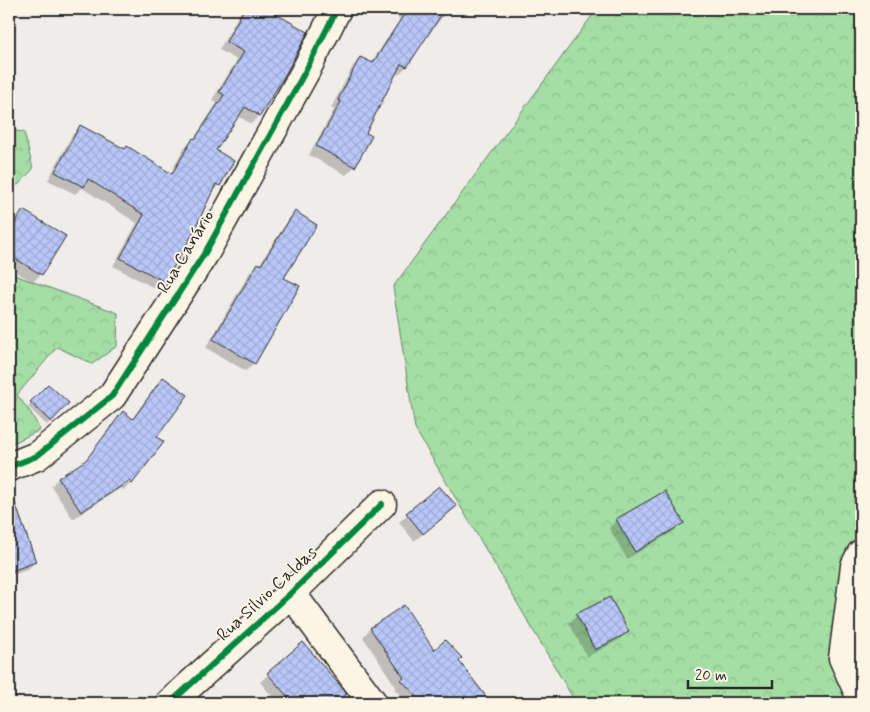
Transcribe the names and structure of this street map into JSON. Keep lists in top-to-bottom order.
{
  "streets": {
    "street": ["Rua Canário", "Rua Silvio Caldas"]
  },
  "scale_bar": "20 m"
}
